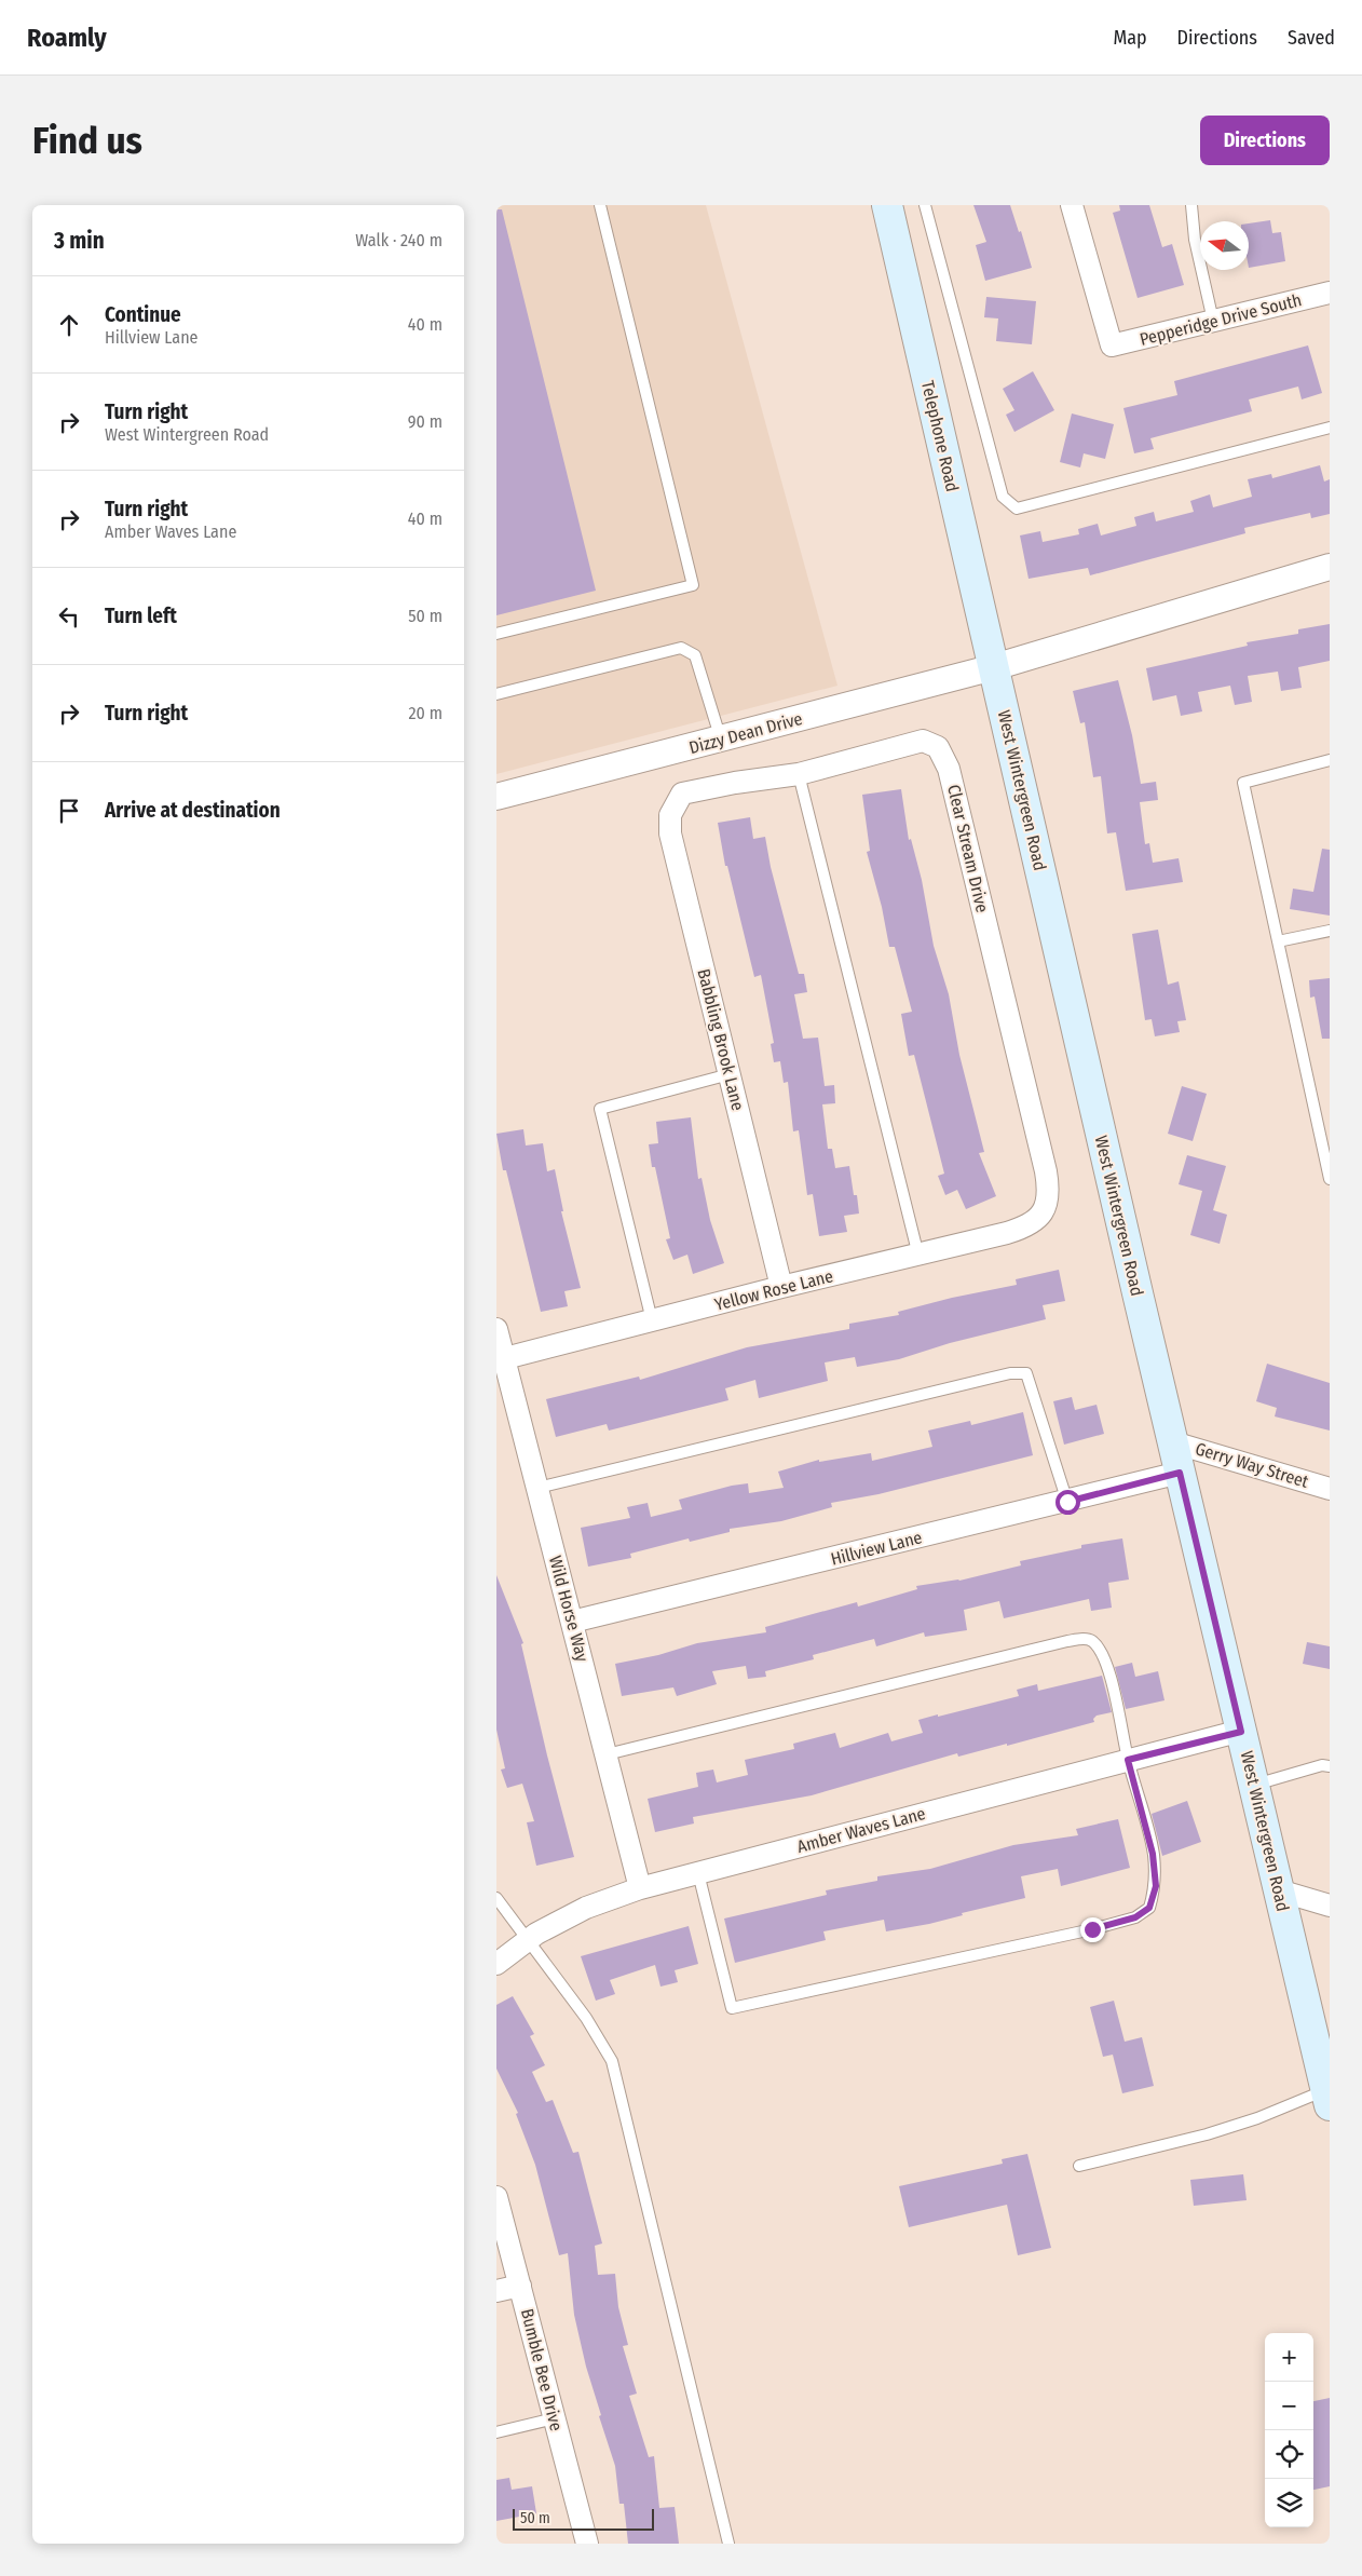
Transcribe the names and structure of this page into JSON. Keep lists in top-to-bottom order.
{
  "streets": {
    "main road": ["Telephone Road", "West Wintergreen Road"],
    "street": [
      "Pepperidge Drive South",
      "Dizzy Dean Drive",
      "Clear Stream Drive",
      "Babbling Brook Lane",
      "Yellow Rose Lane",
      "Gerry Way Street",
      "Hillview Lane",
      "Wild Horse Way",
      "Amber Waves Lane",
      "Bumble Bee Drive"
    ]
  },
  "crossings": [
    ["Telephone Road", "Dizzy Dean Drive"],
    ["Telephone Road", "West Wintergreen Road"],
    ["Dizzy Dean Drive", "West Wintergreen Road"],
    ["West Wintergreen Road", "Gerry Way Street"],
    ["West Wintergreen Road", "Hillview Lane"],
    ["West Wintergreen Road", "Amber Waves Lane"],
    ["Clear Stream Drive", "Babbling Brook Lane"],
    ["Clear Stream Drive", "Yellow Rose Lane"],
    ["Babbling Brook Lane", "Yellow Rose Lane"],
    ["Yellow Rose Lane", "Wild Horse Way"],
    ["Hillview Lane", "Wild Horse Way"],
    ["Wild Horse Way", "Amber Waves Lane"]
  ],
  "scale_bar": "50 m",
  "north": "left",
  "page": {
    "header": "Roamly",
    "nav": ["Map", "Directions", "Saved"],
    "buttons": "Directions",
    "title": "Find us",
    "heading": ["3 min", "Walk · 240 m"],
    "list": [
      ["Continue", "Hillview Lane", "40 m"],
      ["Turn right", "West Wintergreen Road", "90 m"],
      ["Turn right", "Amber Waves Lane", "40 m"],
      ["Turn left", "50 m"],
      ["Turn right", "20 m"],
      "Arrive at destination"
    ],
    "map_buttons": ["+", "−"],
    "scale": "50 m"
  }
}
